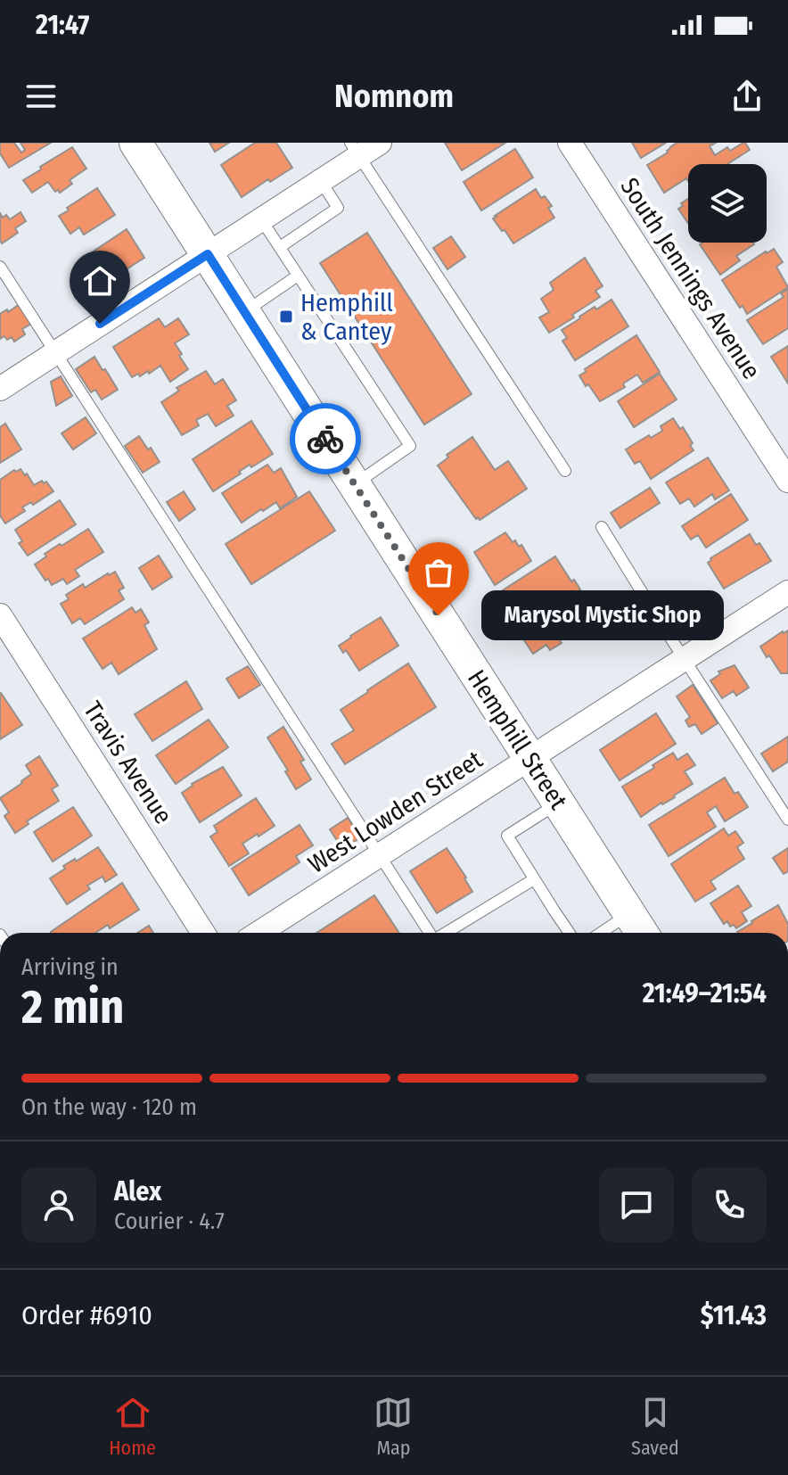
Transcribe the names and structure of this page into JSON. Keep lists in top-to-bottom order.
{
  "streets": {
    "main road": ["Hemphill Street"],
    "street": ["South Jennings Avenue", "Travis Avenue", "West Lowden Street"]
  },
  "crossings": [
    ["Hemphill Street", "West Lowden Street"]
  ],
  "places": {
    "transit": ["Hemphill & Cantey"],
    "other": ["Marysol Mystic Shop"]
  },
  "page": {
    "status": "21:47",
    "header": "Nomnom",
    "bubble": "Marysol Mystic Shop",
    "heading": ["2 min", "Arriving in", "21:49–21:54"],
    "panel": [
      "Alex",
      "Courier · 4.7",
      "Order #6910",
      "$11.43"
    ],
    "bar": "On the way · 120 m",
    "tabs": ["Home", "Map", "Saved"]
  }
}
